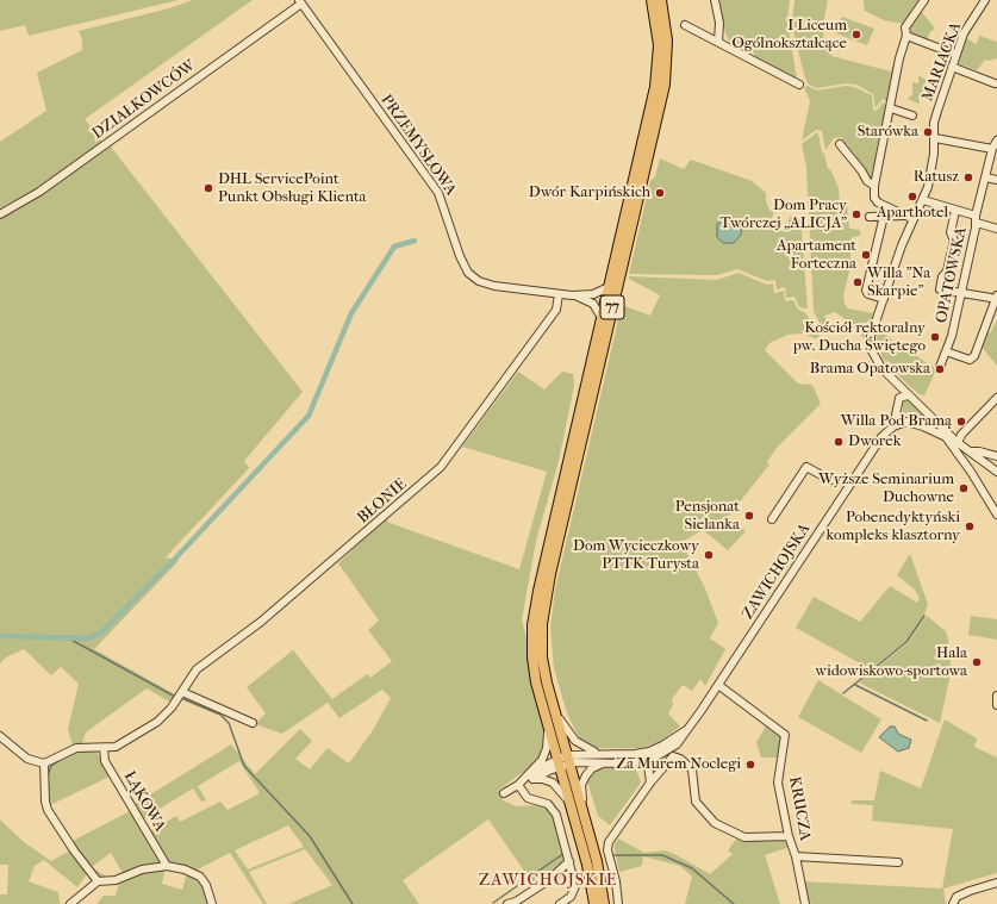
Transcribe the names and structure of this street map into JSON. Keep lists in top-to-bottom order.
{
  "streets": {
    "main road": ["77"],
    "street": [
      "MARIACKA",
      "DZIAŁKOWCÓW",
      "PRZEMYSŁOWA",
      "OPATOWSKA",
      "BŁONIE",
      "ZAWICHOJSKA",
      "ŁĄKOWA",
      "KRUCZA"
    ]
  },
  "crossings": [
    ["DZIAŁKOWCÓW", "PRZEMYSŁOWA"],
    ["PRZEMYSŁOWA", "BŁONIE"],
    ["77", "ZAWICHOJSKA"],
    ["BŁONIE", "ŁĄKOWA"],
    ["ZAWICHOJSKA", "KRUCZA"]
  ],
  "districts": ["ZAWICHOJSKIE"],
  "places": [
    "I Liceum Ogólnokształcące",
    "Starówka",
    "Ratusz",
    "DHL ServicePoint Punkt Obsługi Klienta",
    "Dwór Karpińskich",
    "Aparthotel",
    "Dom Pracy Twórczej „ALICJA\"",
    "Apartament Forteczna",
    "Willa \"Na Skarpie\"",
    "Kościół rektoralny pw. Ducha Świętego",
    "Brama Opatowska",
    "Willa Pod Bramą",
    "Dworek",
    "Wyższe Seminarium Duchowne",
    "Pensjonat Sielanka",
    "Pobenedyktyński kompleks klasztorny",
    "Dom Wycieczkowy PTTK Turysta",
    "Hala widowiskowo-sportowa",
    "Za Murem Noclegi"
  ]
}
